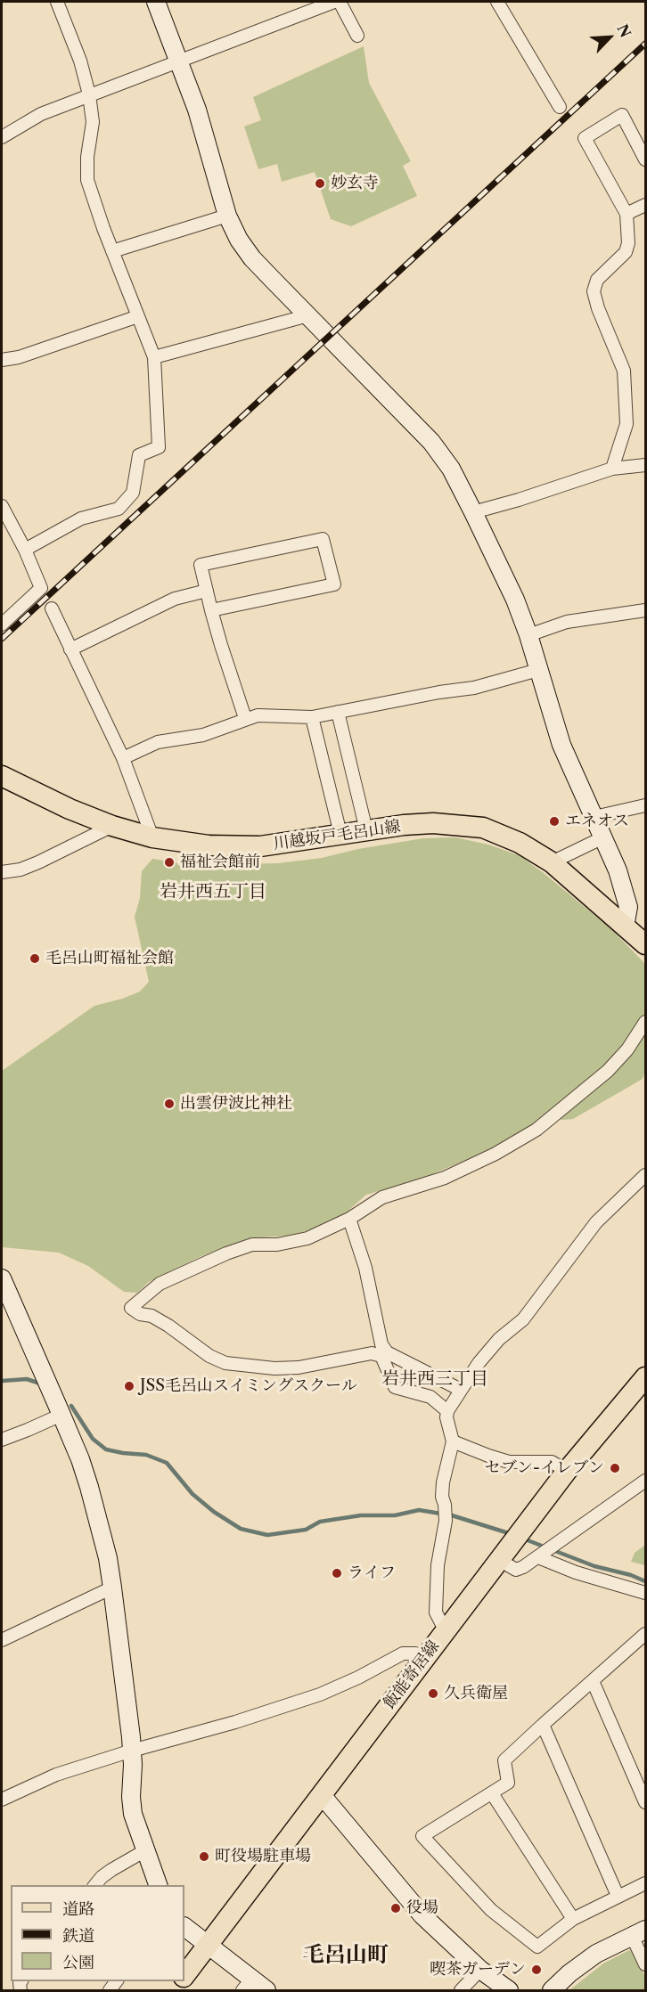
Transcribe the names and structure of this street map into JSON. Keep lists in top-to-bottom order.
{
  "streets": {
    "main road": ["川越坂戸毛呂山線", "飯能寄居線"]
  },
  "districts": ["岩井西五丁目", "岩井西三丁目", "毛呂山町"],
  "places": [
    "妙玄寺",
    "エネオス",
    "福祉会館前",
    "毛呂山町福祉会館",
    "出雲伊波比神社",
    "JSS毛呂山スイミングスクール",
    "セブン-イレブン",
    "ライフ",
    "久兵衛屋",
    "町役場駐車場",
    "役場",
    "喫茶ガーデン"
  ],
  "legend": ["道路", "鉄道", "公園"],
  "north": "top right"
}
